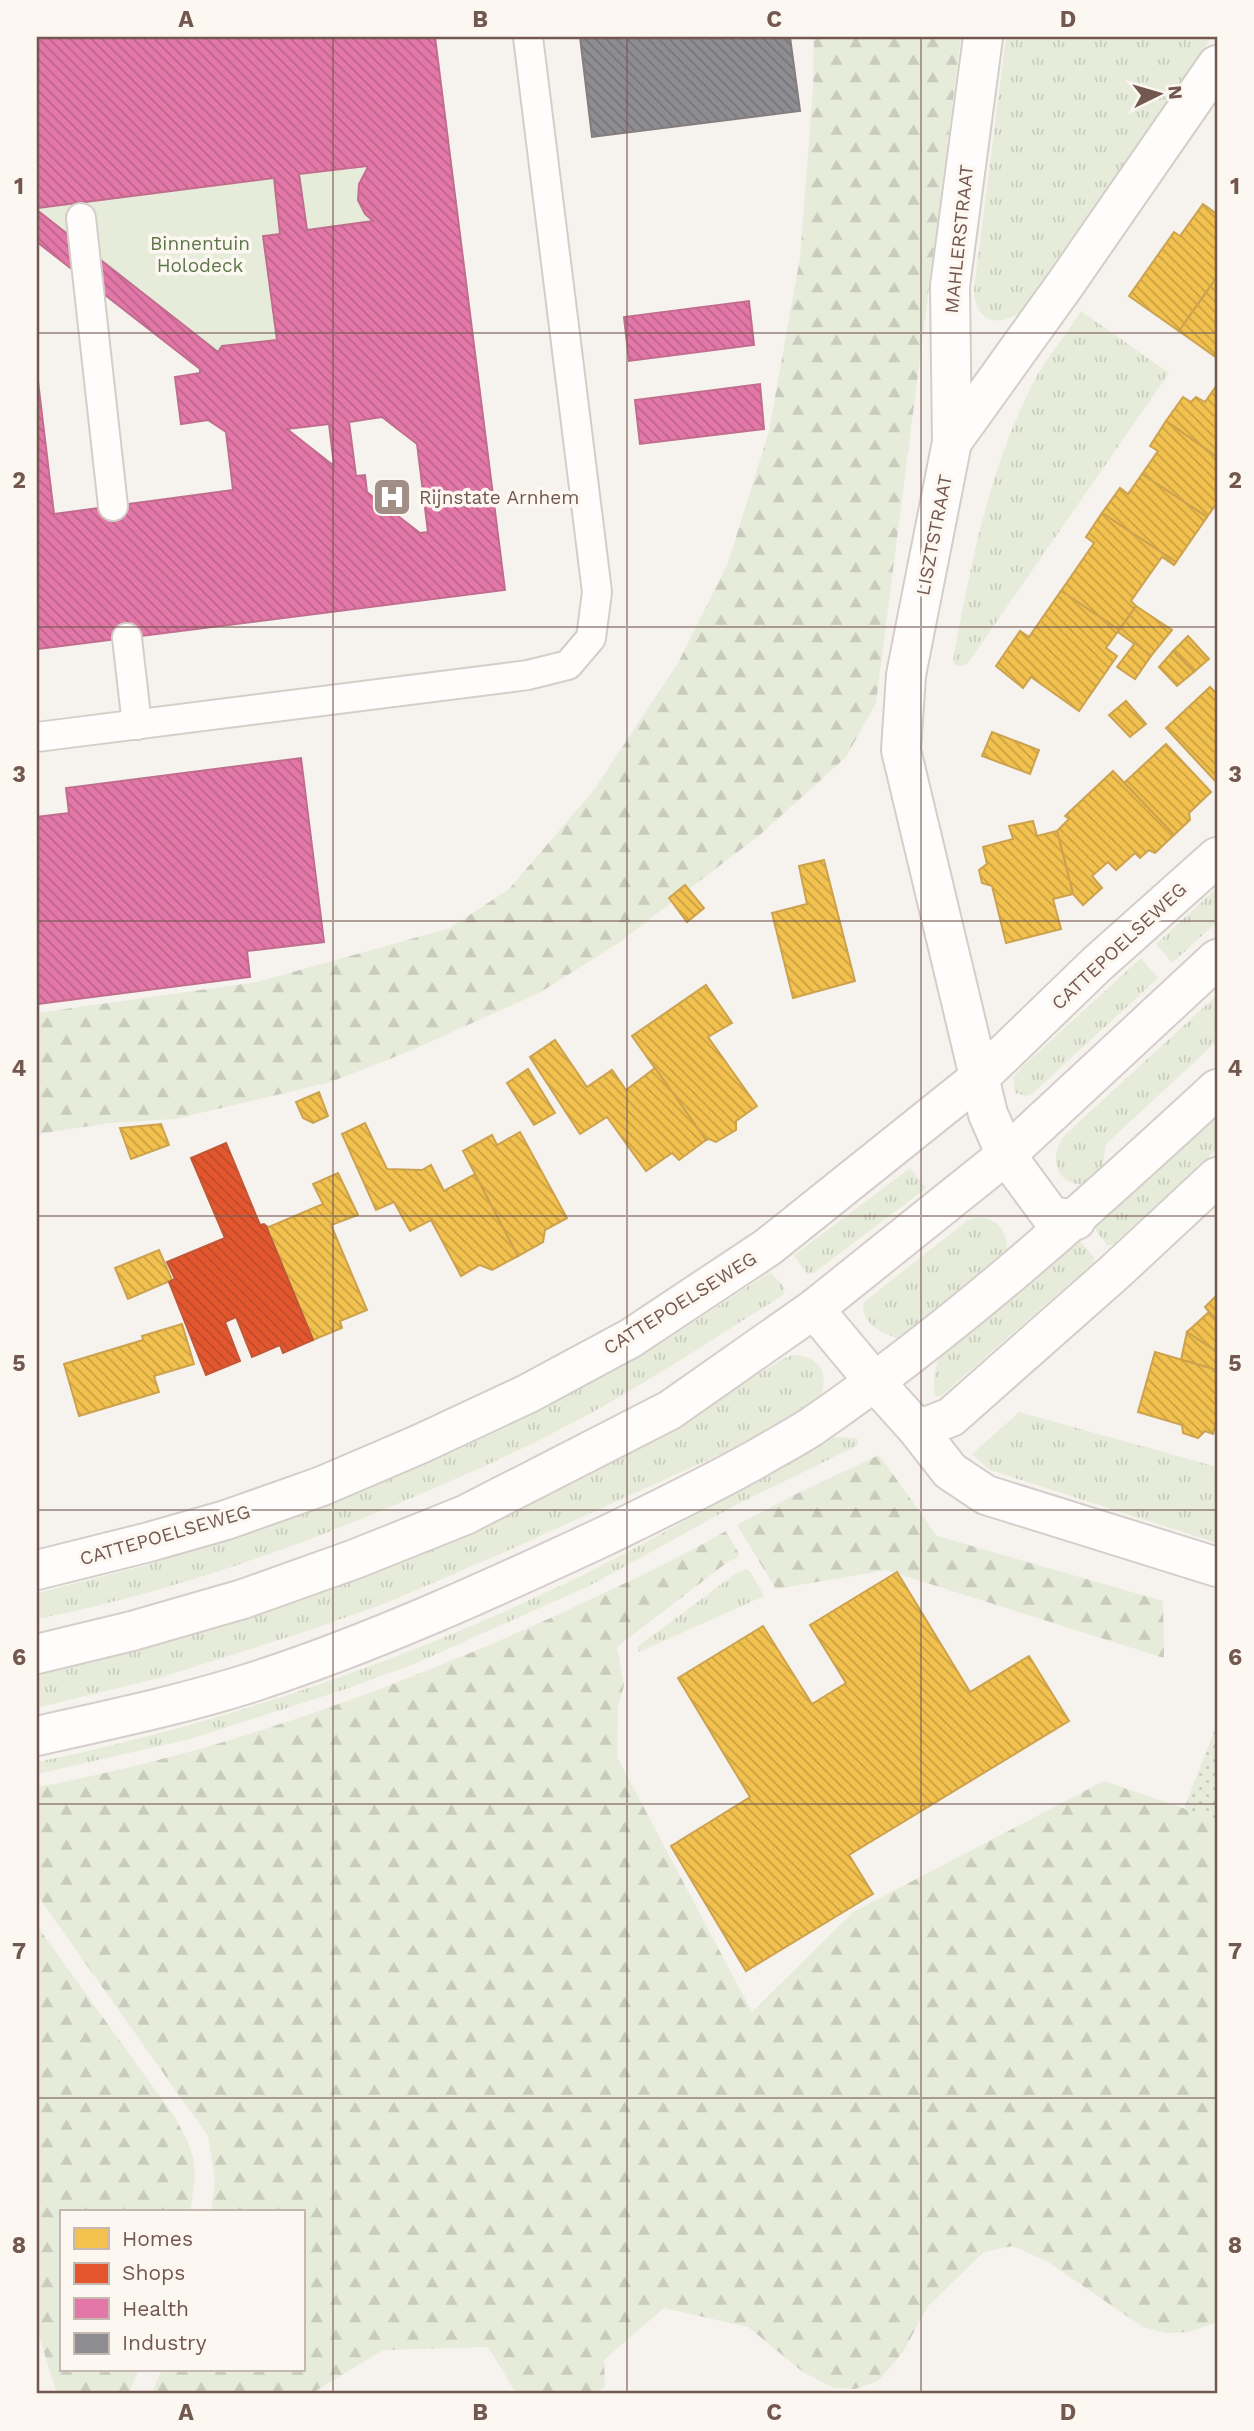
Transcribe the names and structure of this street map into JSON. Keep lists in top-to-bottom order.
{
  "streets": {
    "street": ["MAHLERSTRAAT", "LISZTSTRAAT", "CATTEPOELSEWEG"]
  },
  "crossings": [
    ["MAHLERSTRAAT", "LISZTSTRAAT"],
    ["LISZTSTRAAT", "CATTEPOELSEWEG"]
  ],
  "parks": ["Binnentuin Holodeck"],
  "places": {
    "hospital": ["Rijnstate Arnhem"]
  },
  "legend": [
    "Homes",
    "Shops",
    "Health",
    "Industry"
  ],
  "north": "right",
  "grid": {
    "columns": [
      "A",
      "B",
      "C",
      "D"
    ],
    "rows": [
      "1",
      "2",
      "3",
      "4",
      "5",
      "6",
      "7",
      "8"
    ]
  }
}
